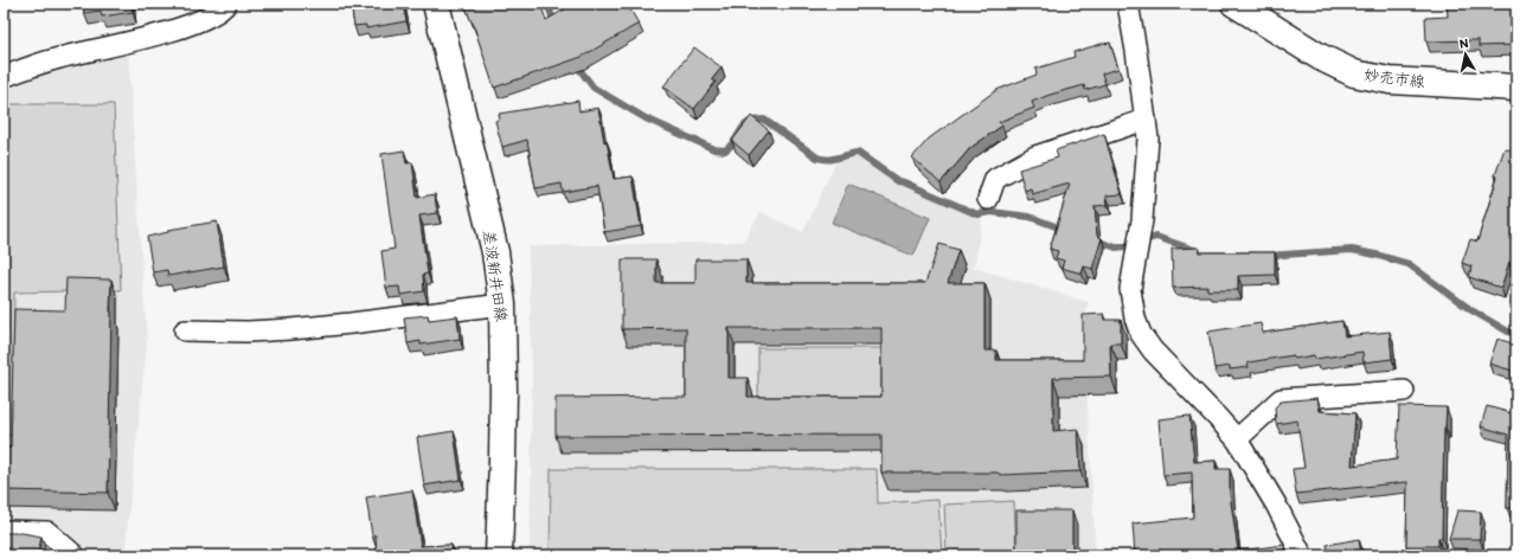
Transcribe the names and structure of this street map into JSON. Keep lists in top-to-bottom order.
{
  "streets": {
    "main road": ["妙売市線", "差波新井田線"]
  },
  "north": "top"
}
